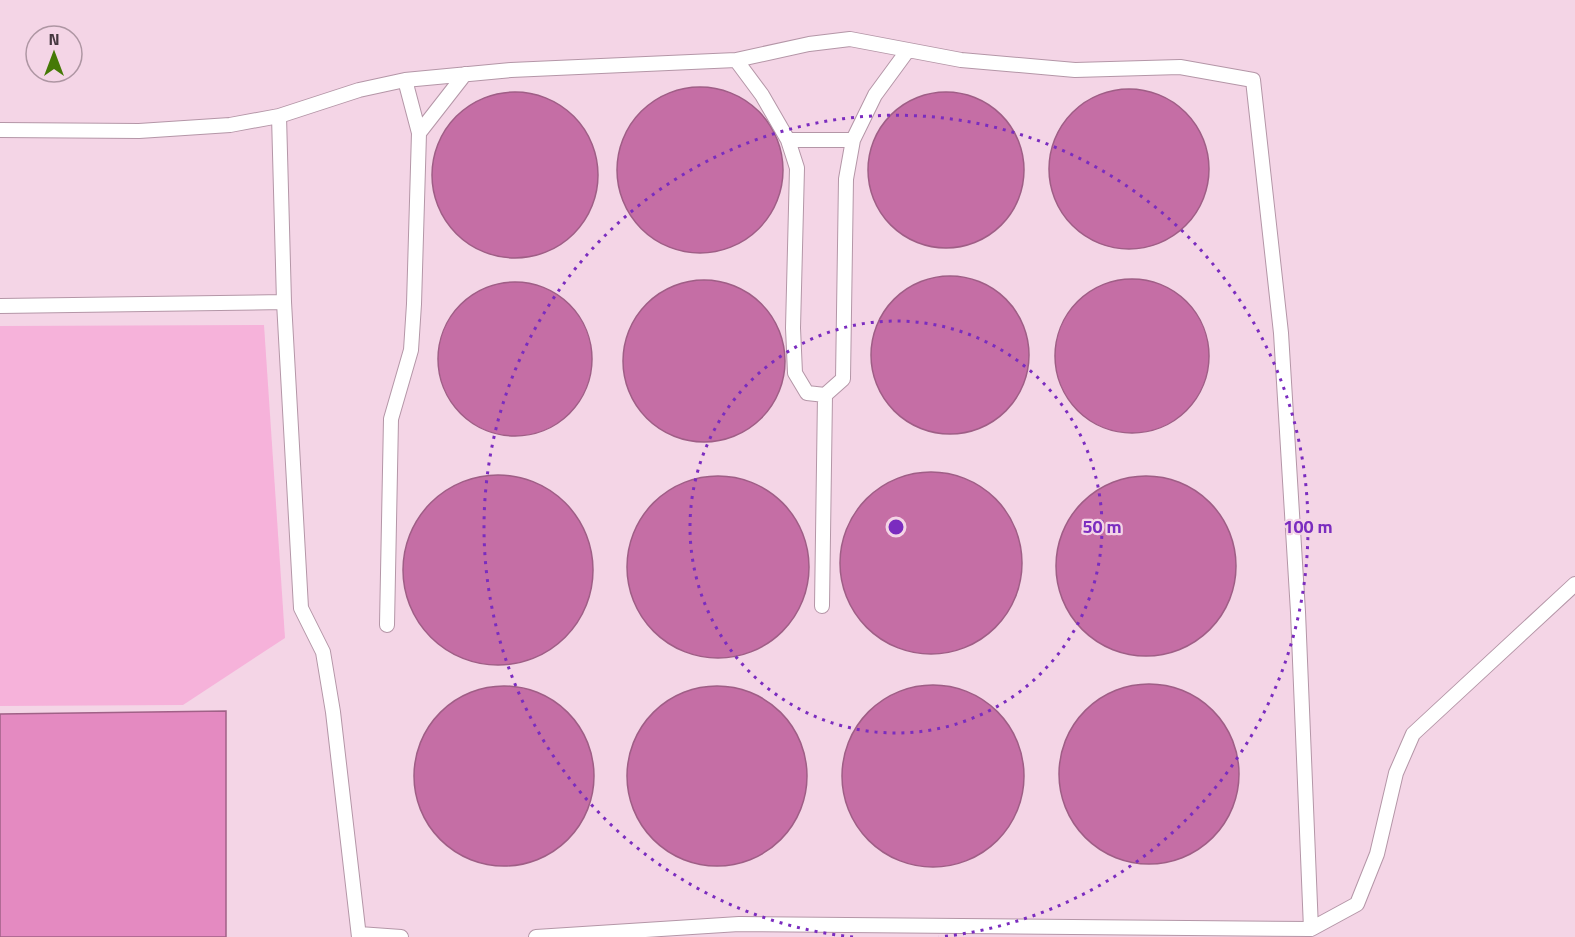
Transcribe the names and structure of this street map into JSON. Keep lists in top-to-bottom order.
{
  "north": "top",
  "rings": ["50 m", "100 m"]
}
